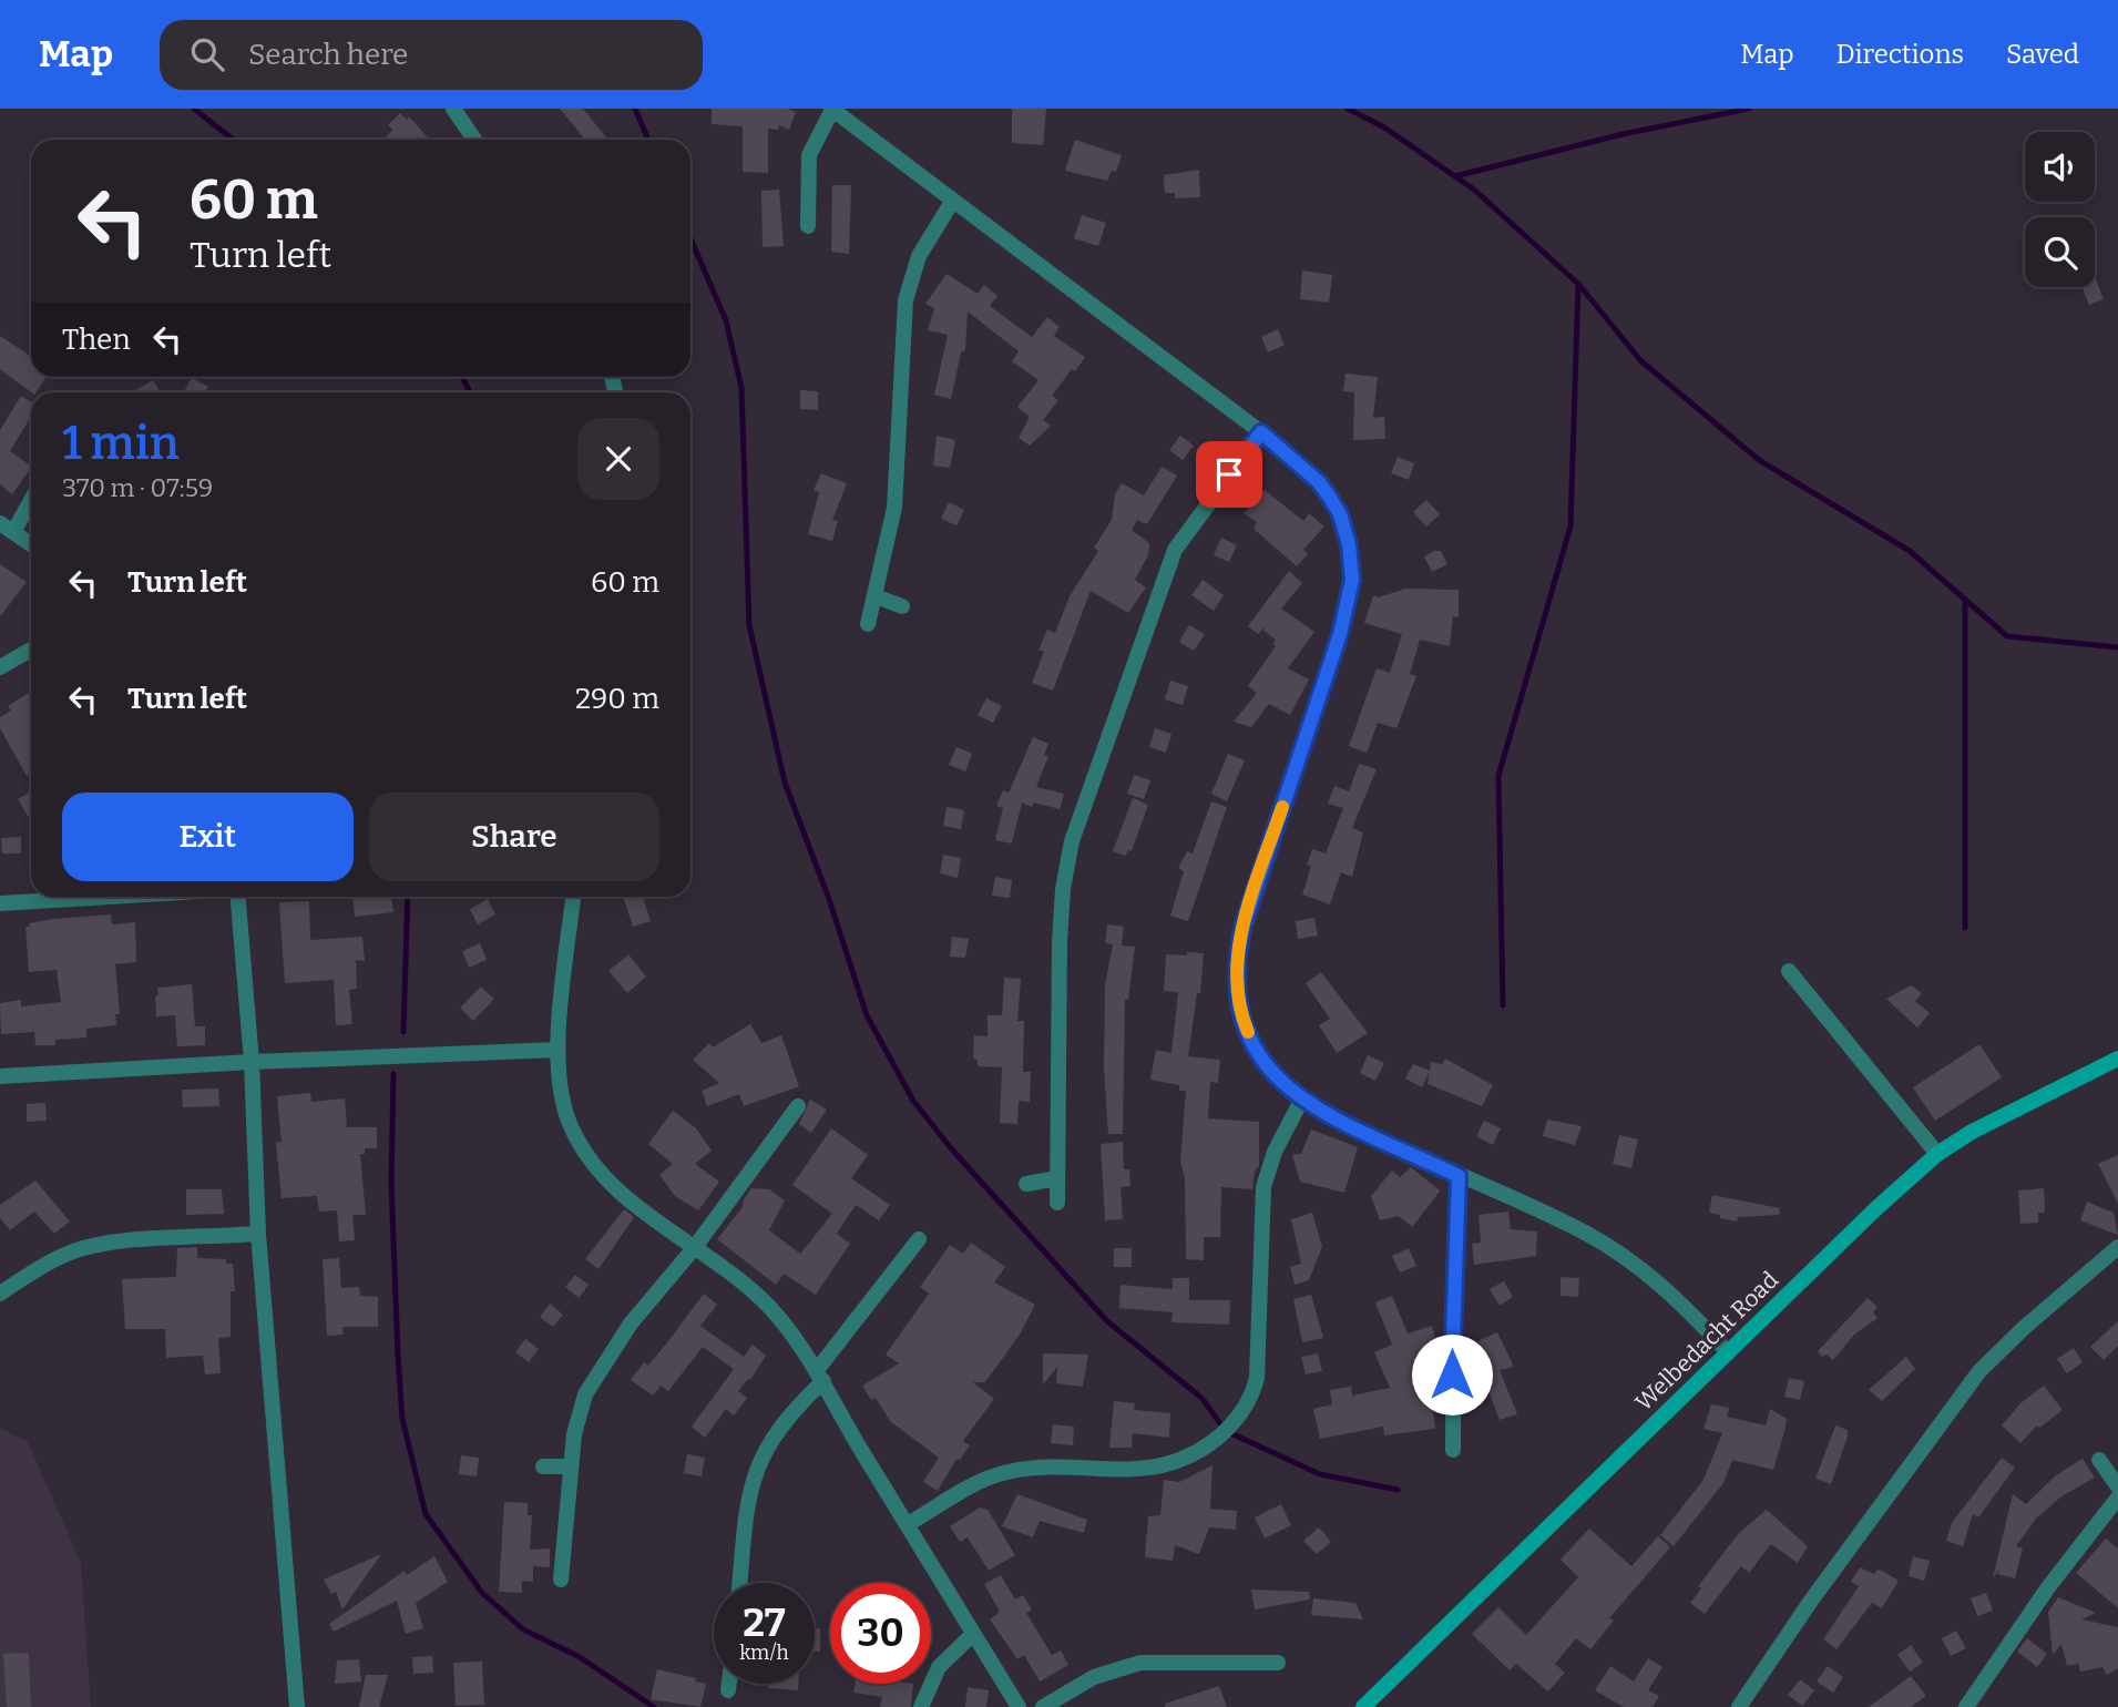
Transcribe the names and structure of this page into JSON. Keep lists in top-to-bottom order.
{
  "streets": {
    "street": ["Welbedacht Road"]
  },
  "page": {
    "header": "Map",
    "search": "Search here",
    "nav": ["Map", "Directions", "Saved"],
    "turn": ["60 m", "Turn left"],
    "then": "Then",
    "heading": ["1 min", "370 m · 07:59"],
    "list": [
      {
        "name": "Turn left",
        "value": "60 m"
      },
      {
        "name": "Turn left",
        "value": "290 m"
      }
    ],
    "buttons": ["Exit", "Share"],
    "speed": "27 km/h",
    "limit": "30"
  }
}
